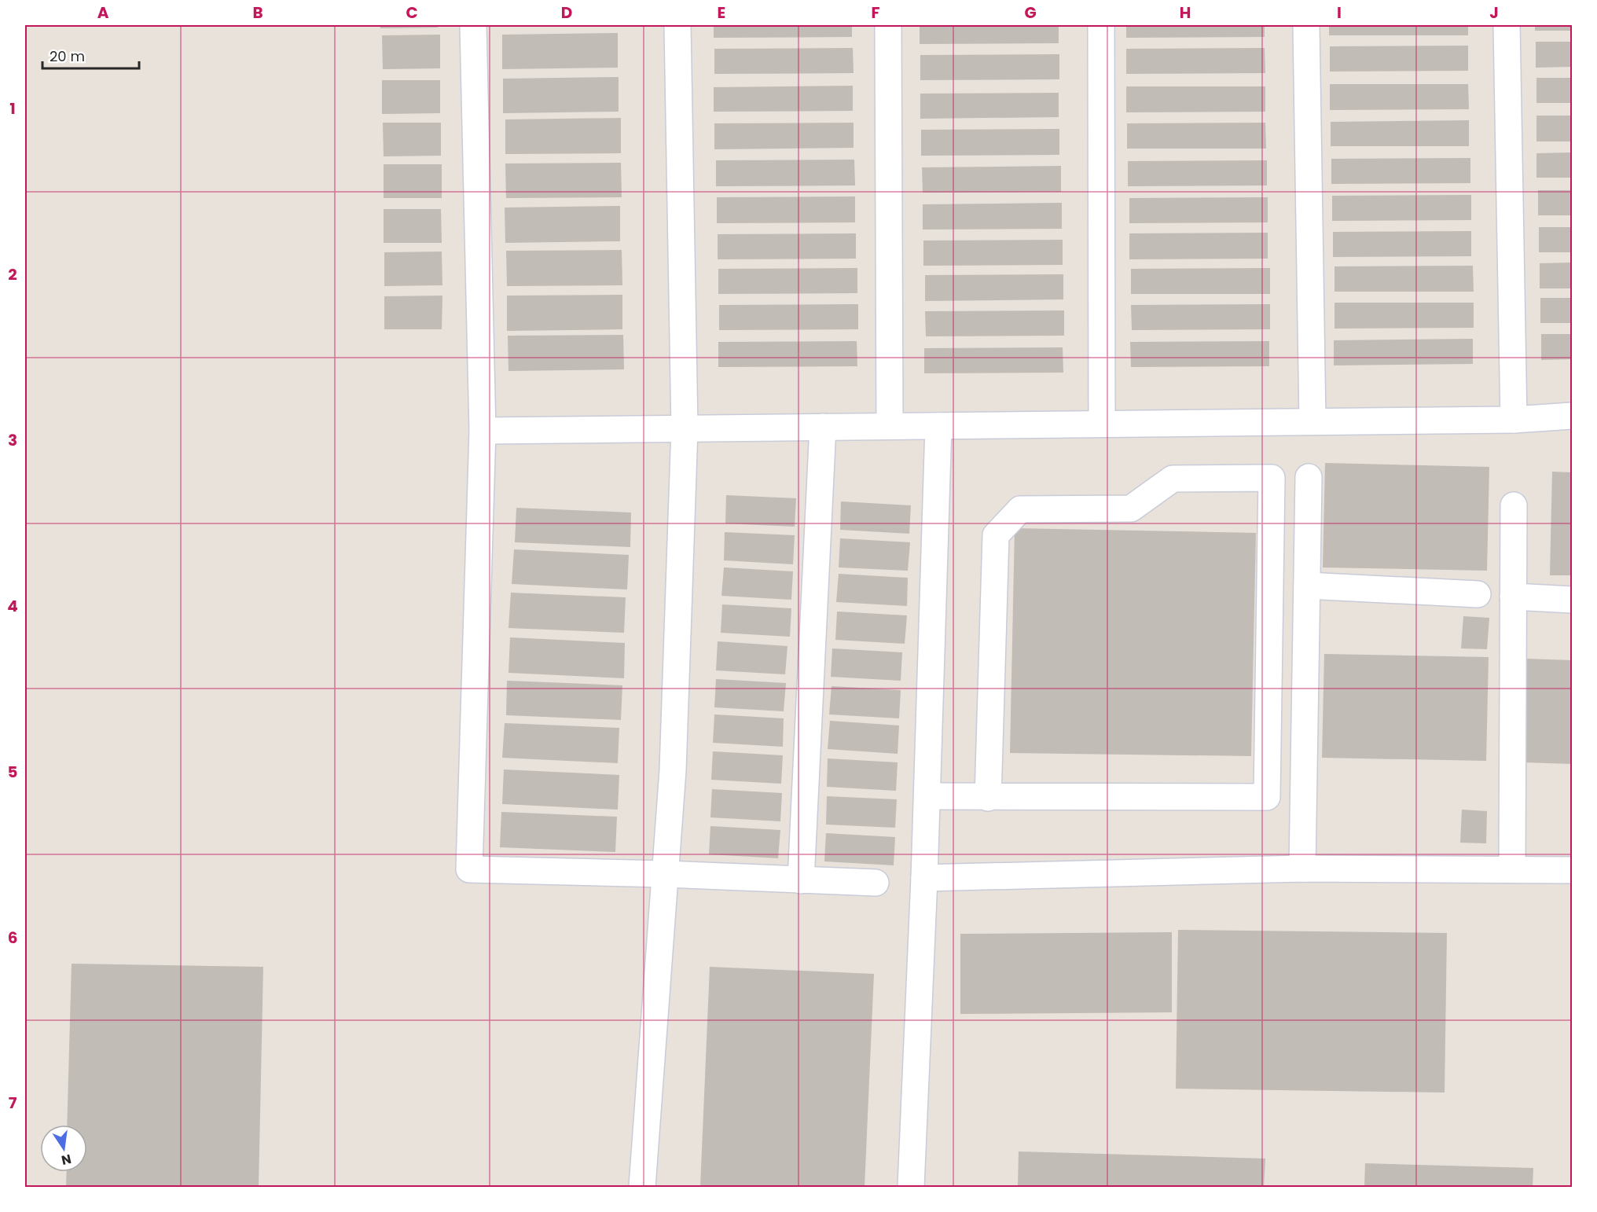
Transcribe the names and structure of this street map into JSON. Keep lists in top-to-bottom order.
{
  "scale_bar": "20 m",
  "north": "bottom",
  "grid": {
    "columns": [
      "A",
      "B",
      "C",
      "D",
      "E",
      "F",
      "G",
      "H",
      "I",
      "J"
    ],
    "rows": [
      "1",
      "2",
      "3",
      "4",
      "5",
      "6",
      "7"
    ]
  }
}
